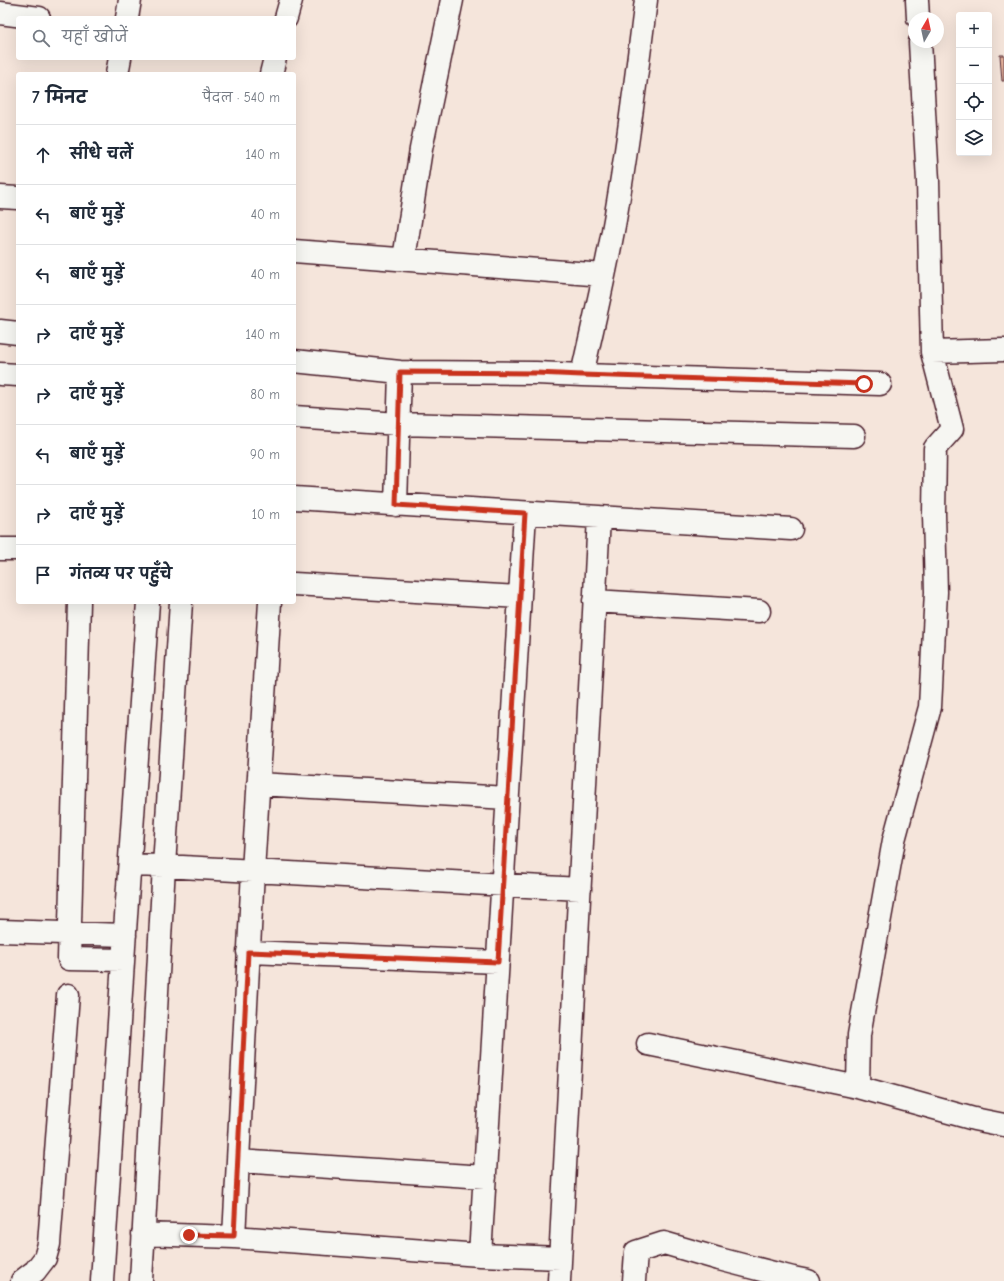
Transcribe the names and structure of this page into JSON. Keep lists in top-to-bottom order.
{
  "north": "top",
  "page": {
    "map_buttons": ["+", "−"],
    "search": "यहाँ खोजें",
    "heading": ["7 मिनट", "पैदल · 540 m"],
    "list": [
      ["सीधे चलें", "140 m"],
      ["बाएँ मुड़ें", "40 m"],
      ["बाएँ मुड़ें", "40 m"],
      ["दाएँ मुड़ें", "140 m"],
      ["दाएँ मुड़ें", "80 m"],
      ["बाएँ मुड़ें", "90 m"],
      ["दाएँ मुड़ें", "10 m"],
      "गंतव्य पर पहुँचे"
    ]
  }
}
